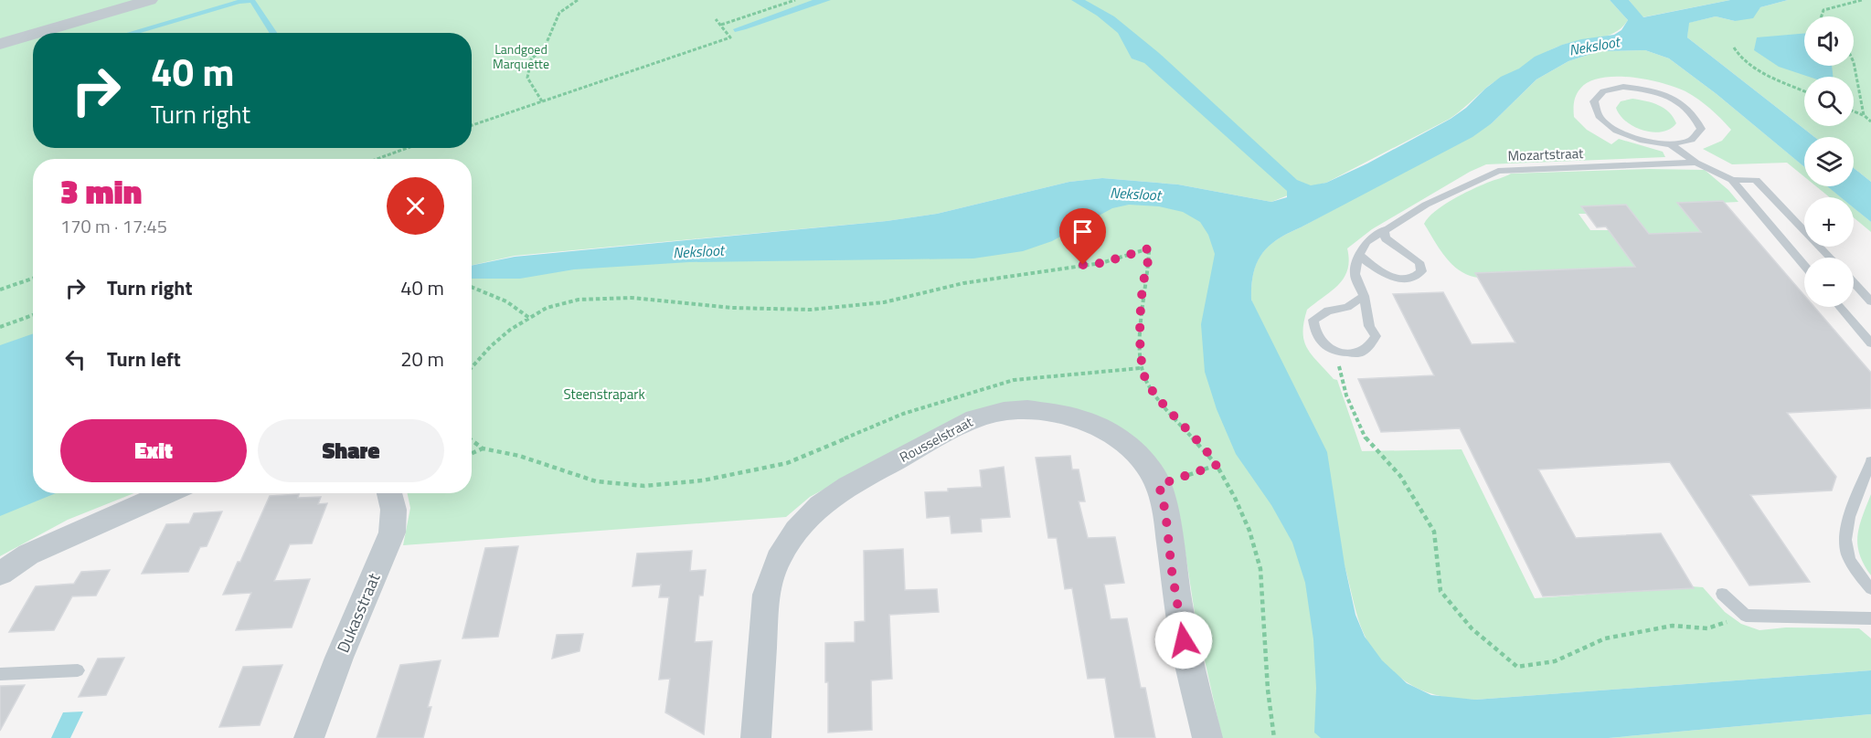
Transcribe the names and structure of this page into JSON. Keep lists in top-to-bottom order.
{
  "streets": {
    "street": ["Rousselstraat", "Dukasstraat"],
    "lane": ["Mozartstraat"]
  },
  "water": ["Neksloot"],
  "parks": ["Landgoed Marquette", "Steenstrapark"],
  "page": {
    "map_buttons": ["+", "−"],
    "turn": ["40 m", "Turn right"],
    "heading": ["3 min", "170 m · 17:45"],
    "list": [
      {
        "name": "Turn right",
        "value": "40 m"
      },
      {
        "name": "Turn left",
        "value": "20 m"
      }
    ],
    "buttons": ["Exit", "Share"]
  }
}
